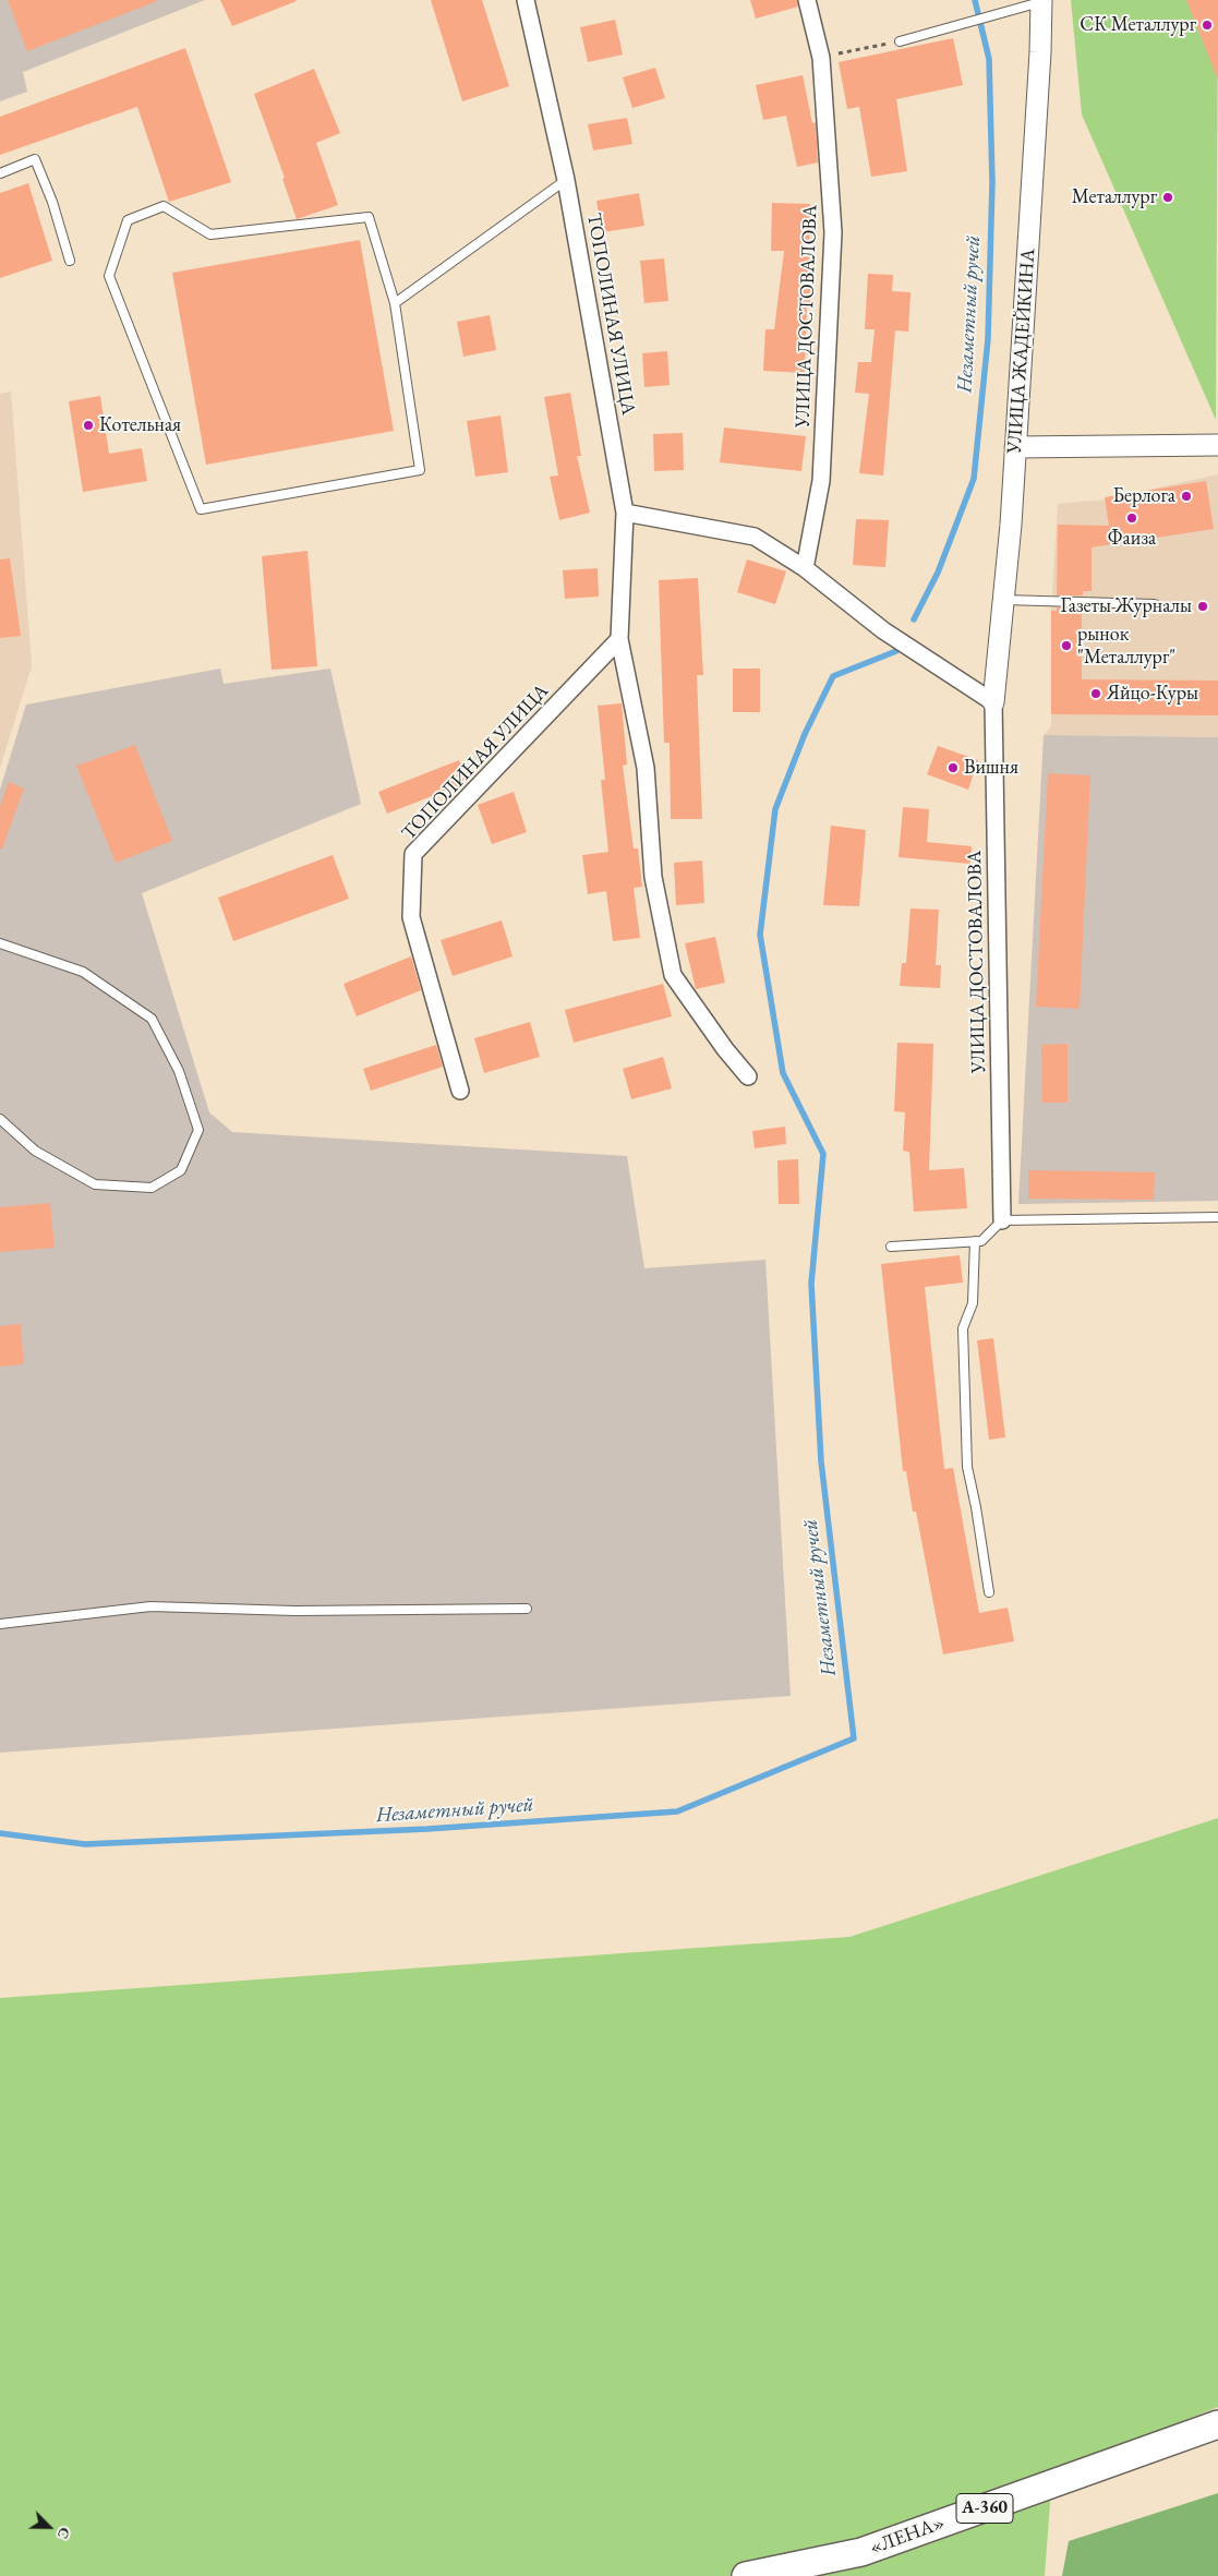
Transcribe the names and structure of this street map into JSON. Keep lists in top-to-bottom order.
{
  "streets": {
    "highway": ["А-360", "«ЛЕНА»"],
    "street": ["ТОПОЛИНАЯ УЛИЦА", "УЛИЦА ДОСТОВАЛОВА", "УЛИЦА ЖАДЕЙКИНА"]
  },
  "crossings": [
    ["УЛИЦА ДОСТОВАЛОВА", "УЛИЦА ЖАДЕЙКИНА"]
  ],
  "water": ["Незаметный ручей"],
  "places": [
    "СК Металлург",
    "Металлург",
    "Котельная",
    "Берлога",
    "Фаиза",
    "Газеты Журналы",
    "рынок \"Металлург\"",
    "Яйцо-Куры",
    "Вишня"
  ],
  "north": "bottom right"
}
